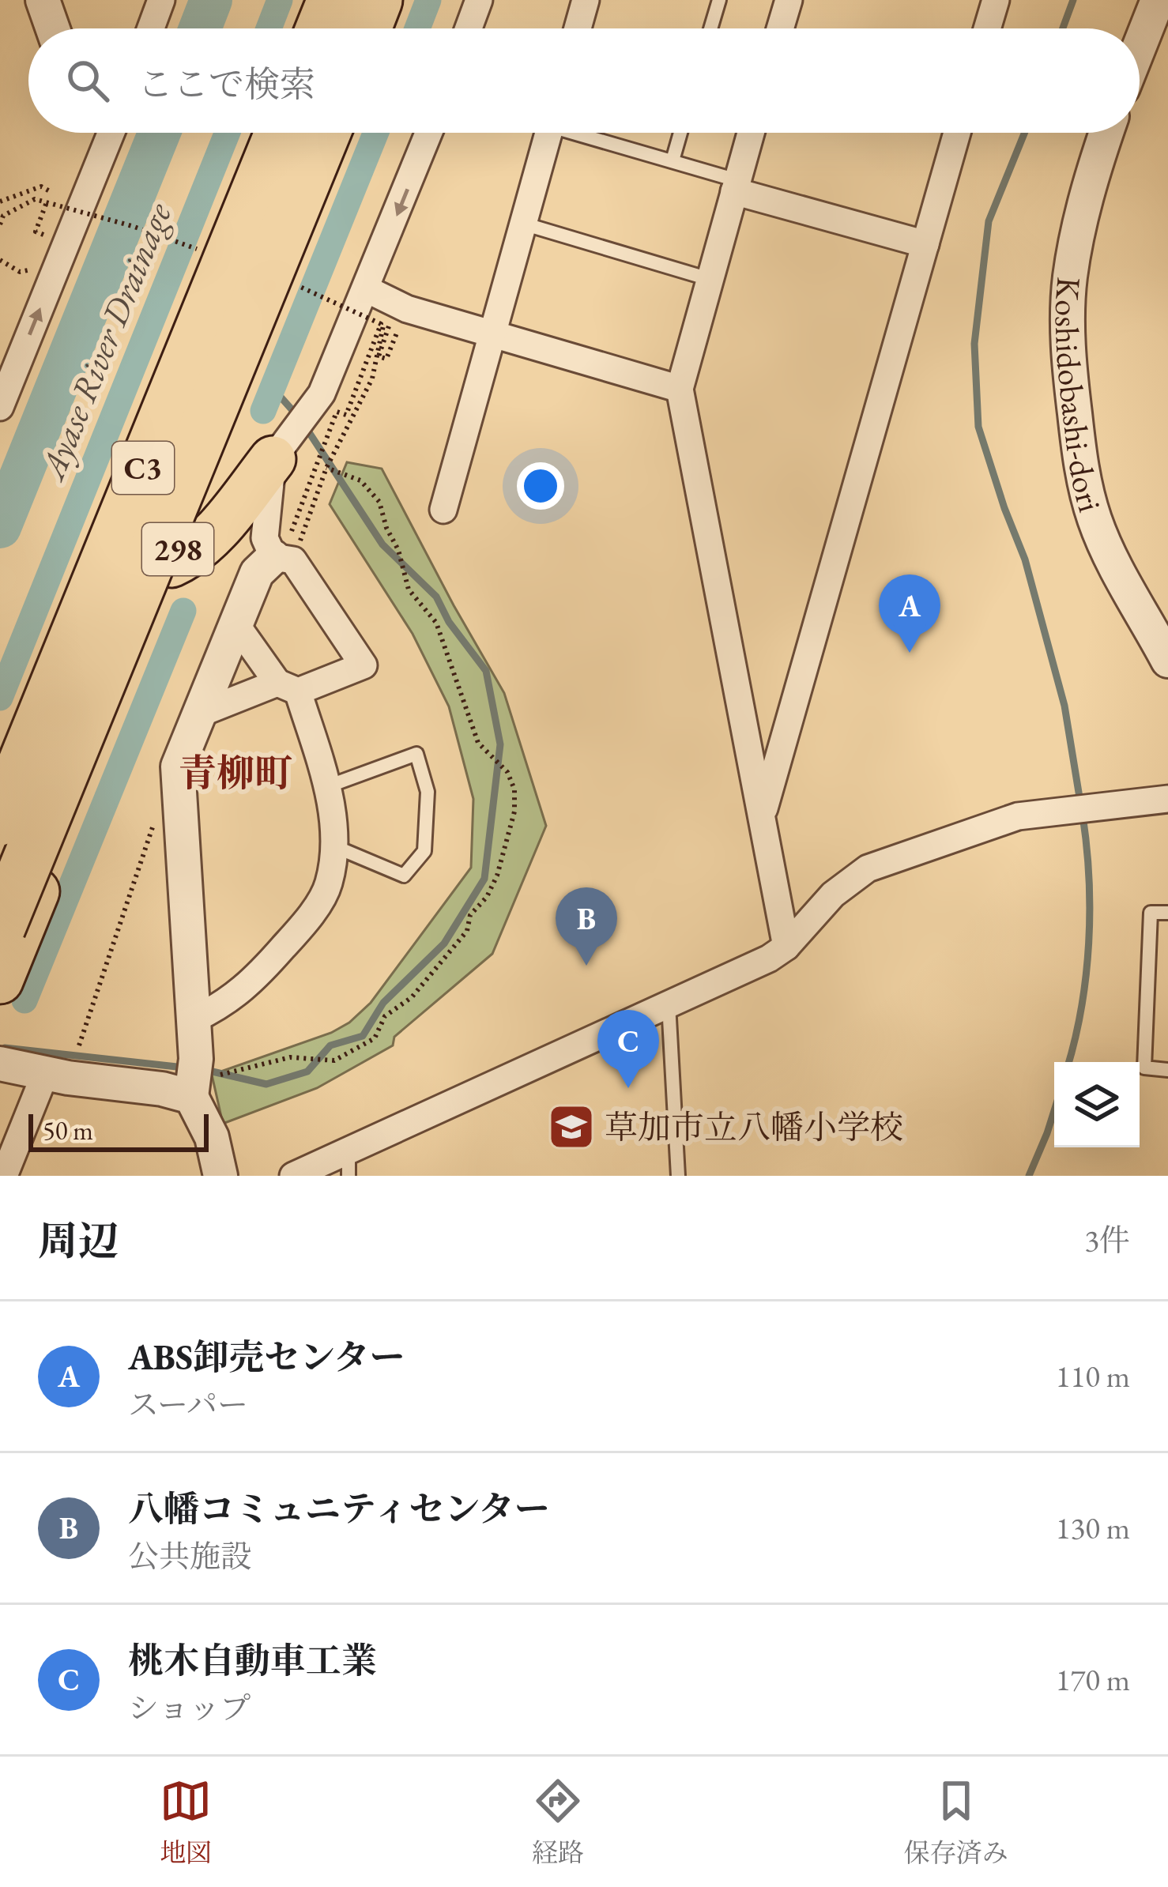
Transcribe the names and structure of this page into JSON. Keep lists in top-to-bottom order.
{
  "streets": {
    "highway": ["C3", "298"],
    "street": ["Koshidobashi-dori"]
  },
  "districts": ["青柳町"],
  "water": ["Ayase River Drainage"],
  "places": {
    "school or university": ["草加市立八幡小学校"]
  },
  "scale_bar": "50 m",
  "page": {
    "search": "ここで検索",
    "pins": ["A", "B", "C"],
    "scale": "50 m",
    "heading": ["周辺", "3件"],
    "list": [
      {
        "mark": "A",
        "name": "ABS卸売センター",
        "note": "スーパー",
        "value": "110 m"
      },
      {
        "mark": "B",
        "name": "八幡コミュニティセンター",
        "note": "公共施設",
        "value": "130 m"
      },
      {
        "mark": "C",
        "name": "桃木自動車工業",
        "note": "ショップ",
        "value": "170 m"
      }
    ],
    "nav": ["地図", "経路", "保存済み"]
  }
}
